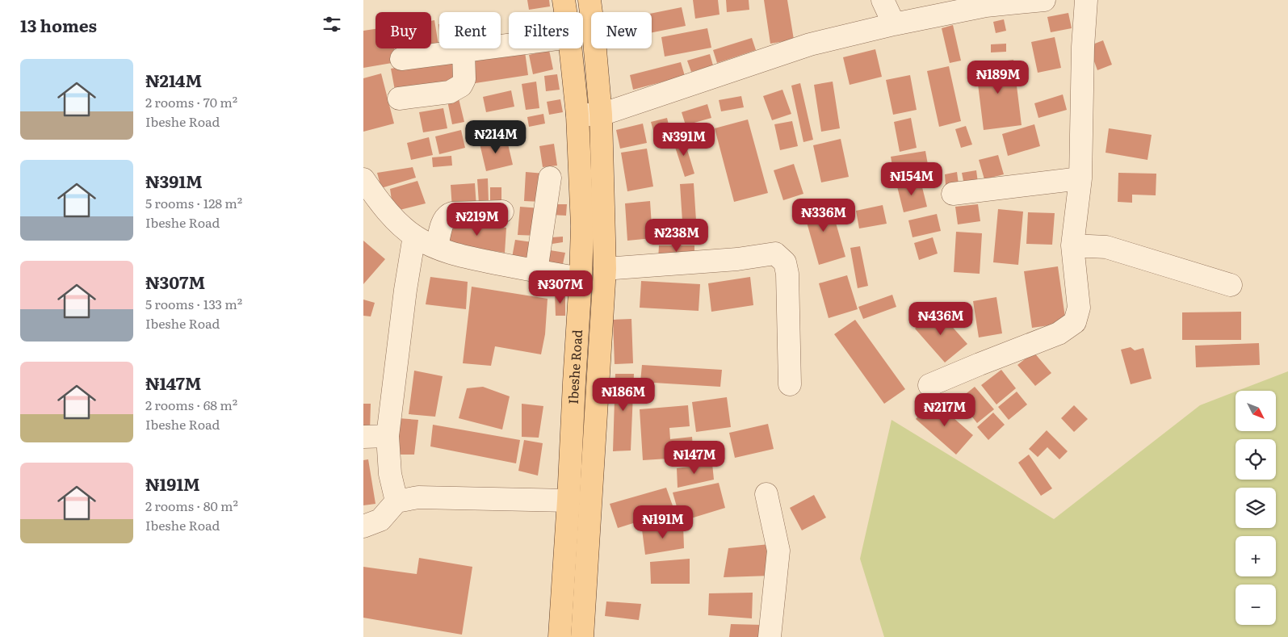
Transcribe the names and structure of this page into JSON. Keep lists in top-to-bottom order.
{
  "streets": {
    "main road": ["Ibeshe Road"]
  },
  "north": "bottom right",
  "page": {
    "heading": "13 homes",
    "chip": [
      "Buy",
      "Rent",
      "Filters",
      "New"
    ],
    "list": [
      {
        "name": "₦214M",
        "note": "2 rooms · 70 m² · Ibeshe Road"
      },
      {
        "name": "₦391M",
        "note": "5 rooms · 128 m² · Ibeshe Road"
      },
      {
        "name": "₦307M",
        "note": "5 rooms · 133 m² · Ibeshe Road"
      },
      {
        "name": "₦147M",
        "note": "2 rooms · 68 m² · Ibeshe Road"
      },
      {
        "name": "₦191M",
        "note": "2 rooms · 80 m² · Ibeshe Road"
      }
    ],
    "price": [
      "₦189M",
      "₦214M",
      "₦391M",
      "₦154M",
      "₦336M",
      "₦219M",
      "₦238M",
      "₦307M",
      "₦436M",
      "₦186M",
      "₦217M",
      "₦147M",
      "₦191M"
    ],
    "map_buttons": ["+", "−"]
  }
}
